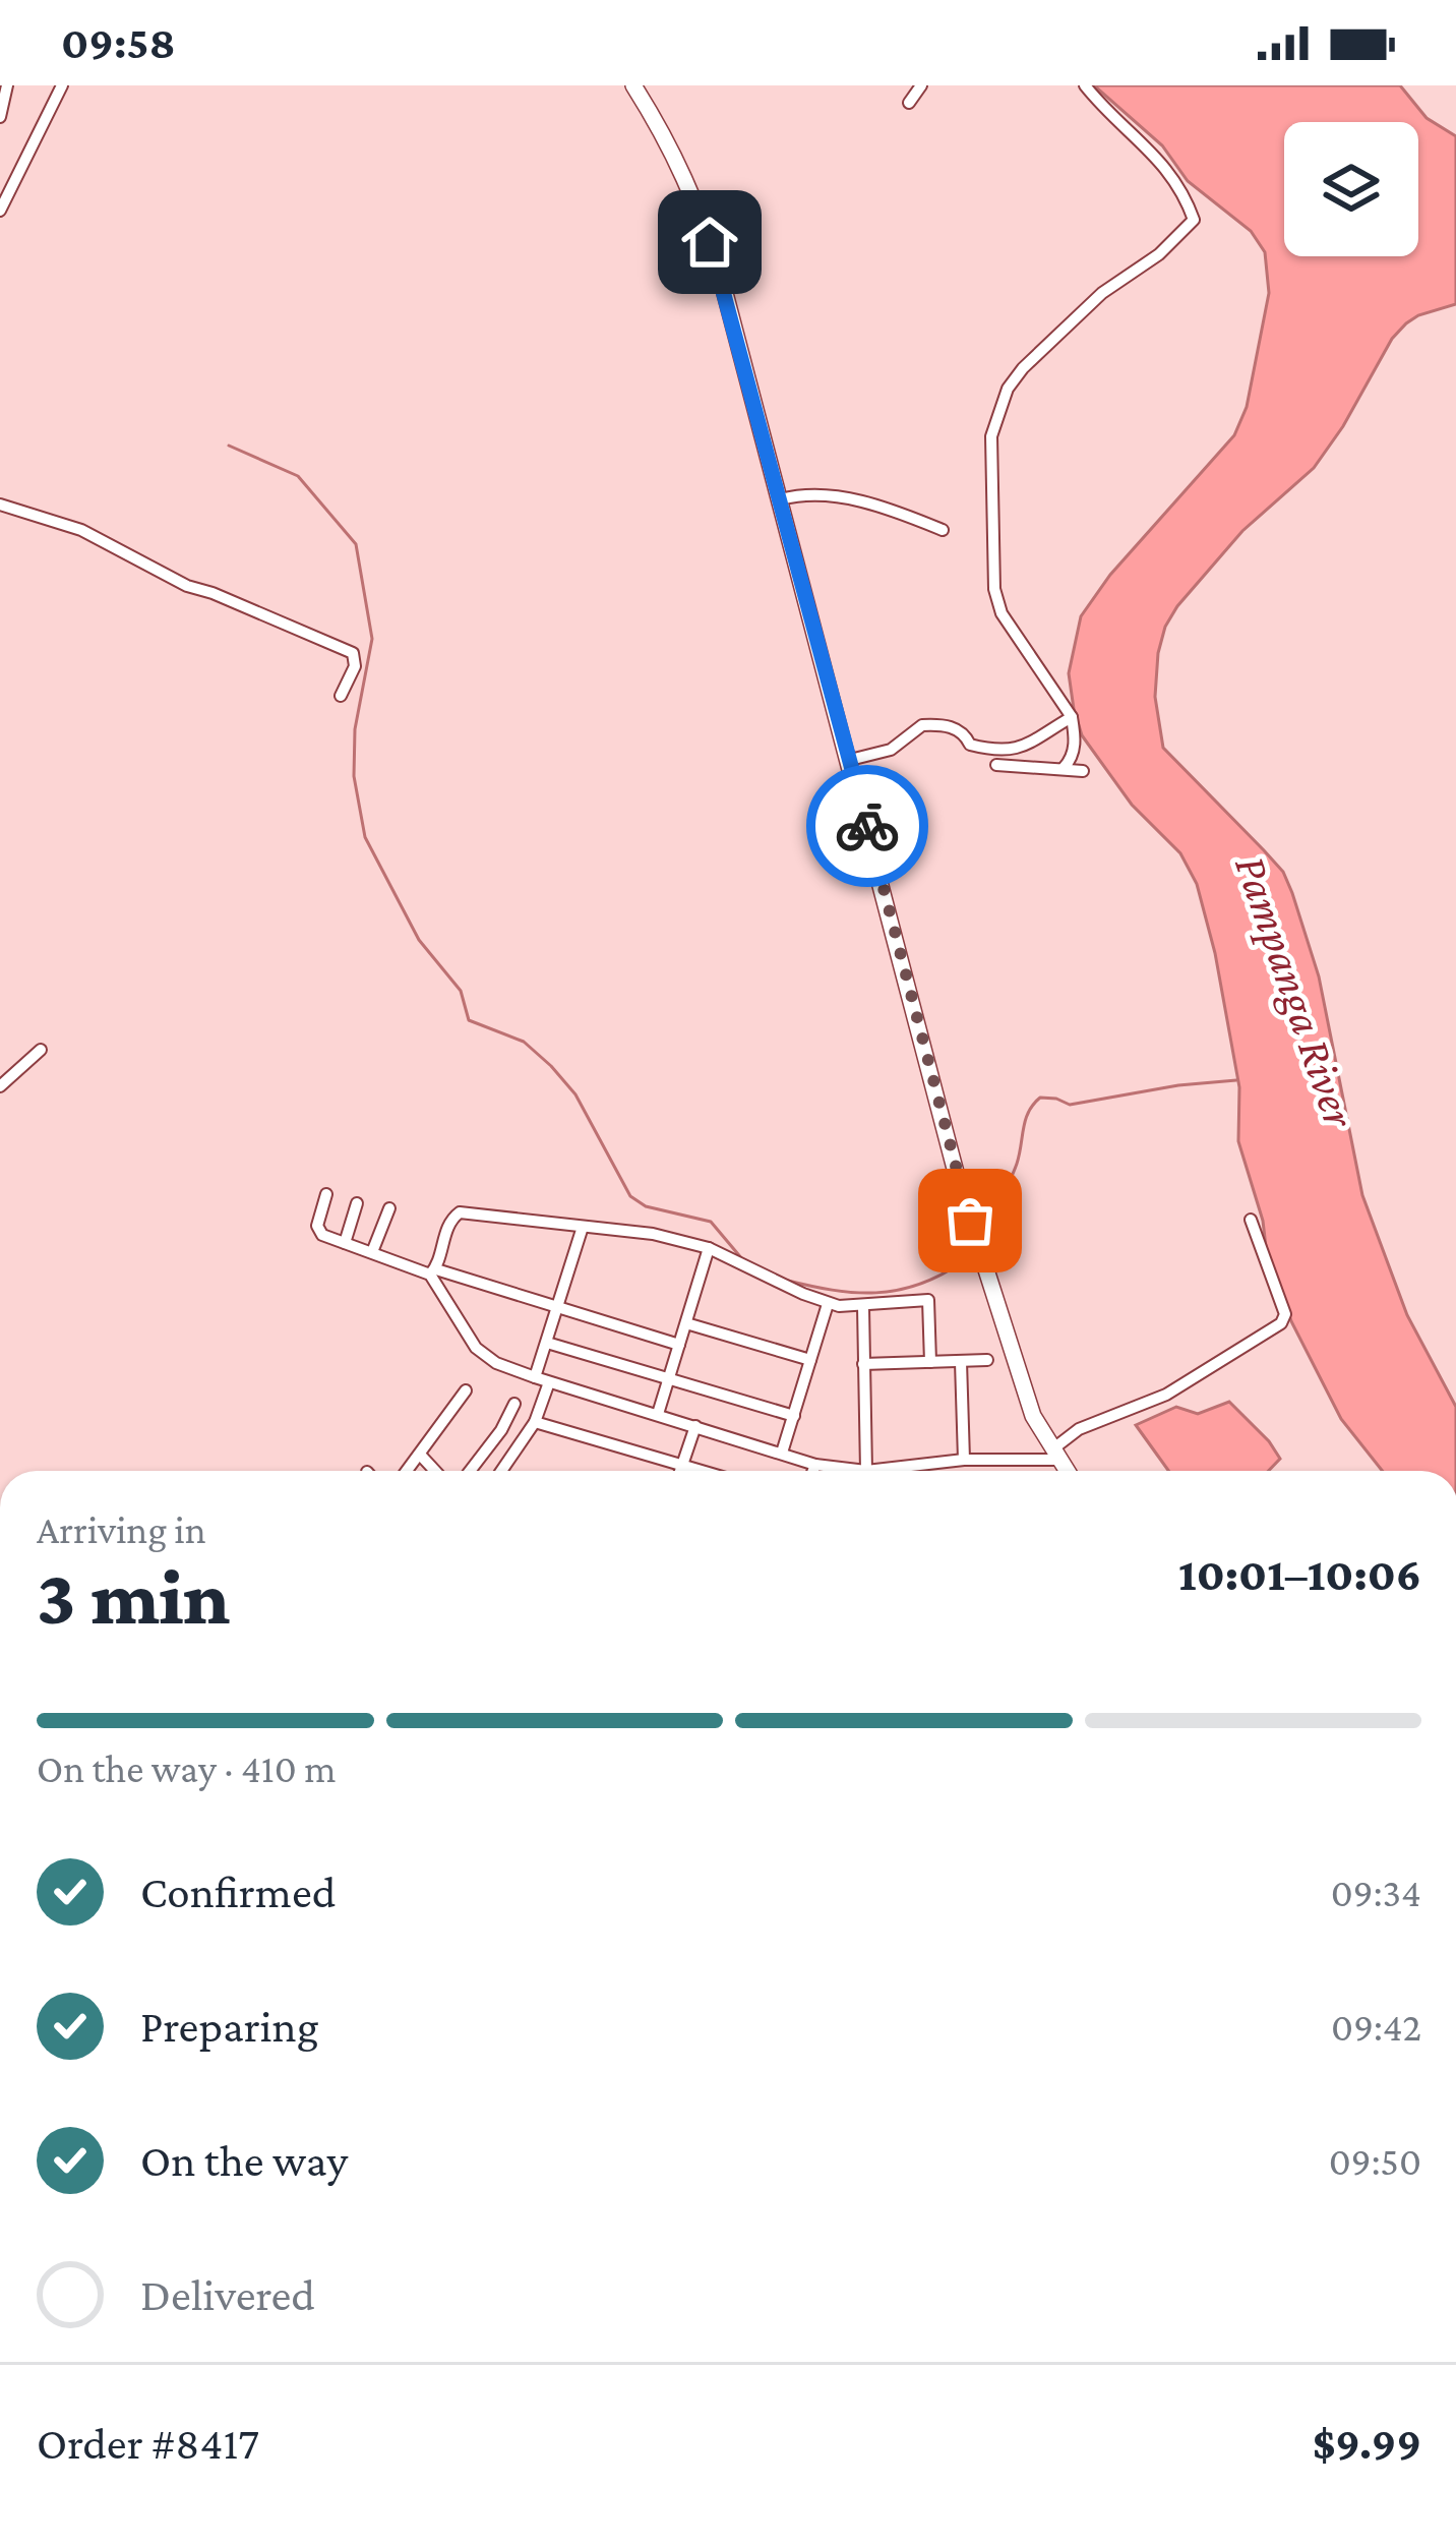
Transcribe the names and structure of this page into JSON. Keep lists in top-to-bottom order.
{
  "water": ["Pampanga River"],
  "page": {
    "status": "09:58",
    "heading": ["3 min", "Arriving in", "10:01–10:06"],
    "panel": ["Order #8417", "$9.99"],
    "bar": "On the way · 410 m",
    "list": [
      ["Confirmed", "09:34"],
      ["Preparing", "09:42"],
      ["On the way", "09:50"],
      "Delivered"
    ]
  }
}
